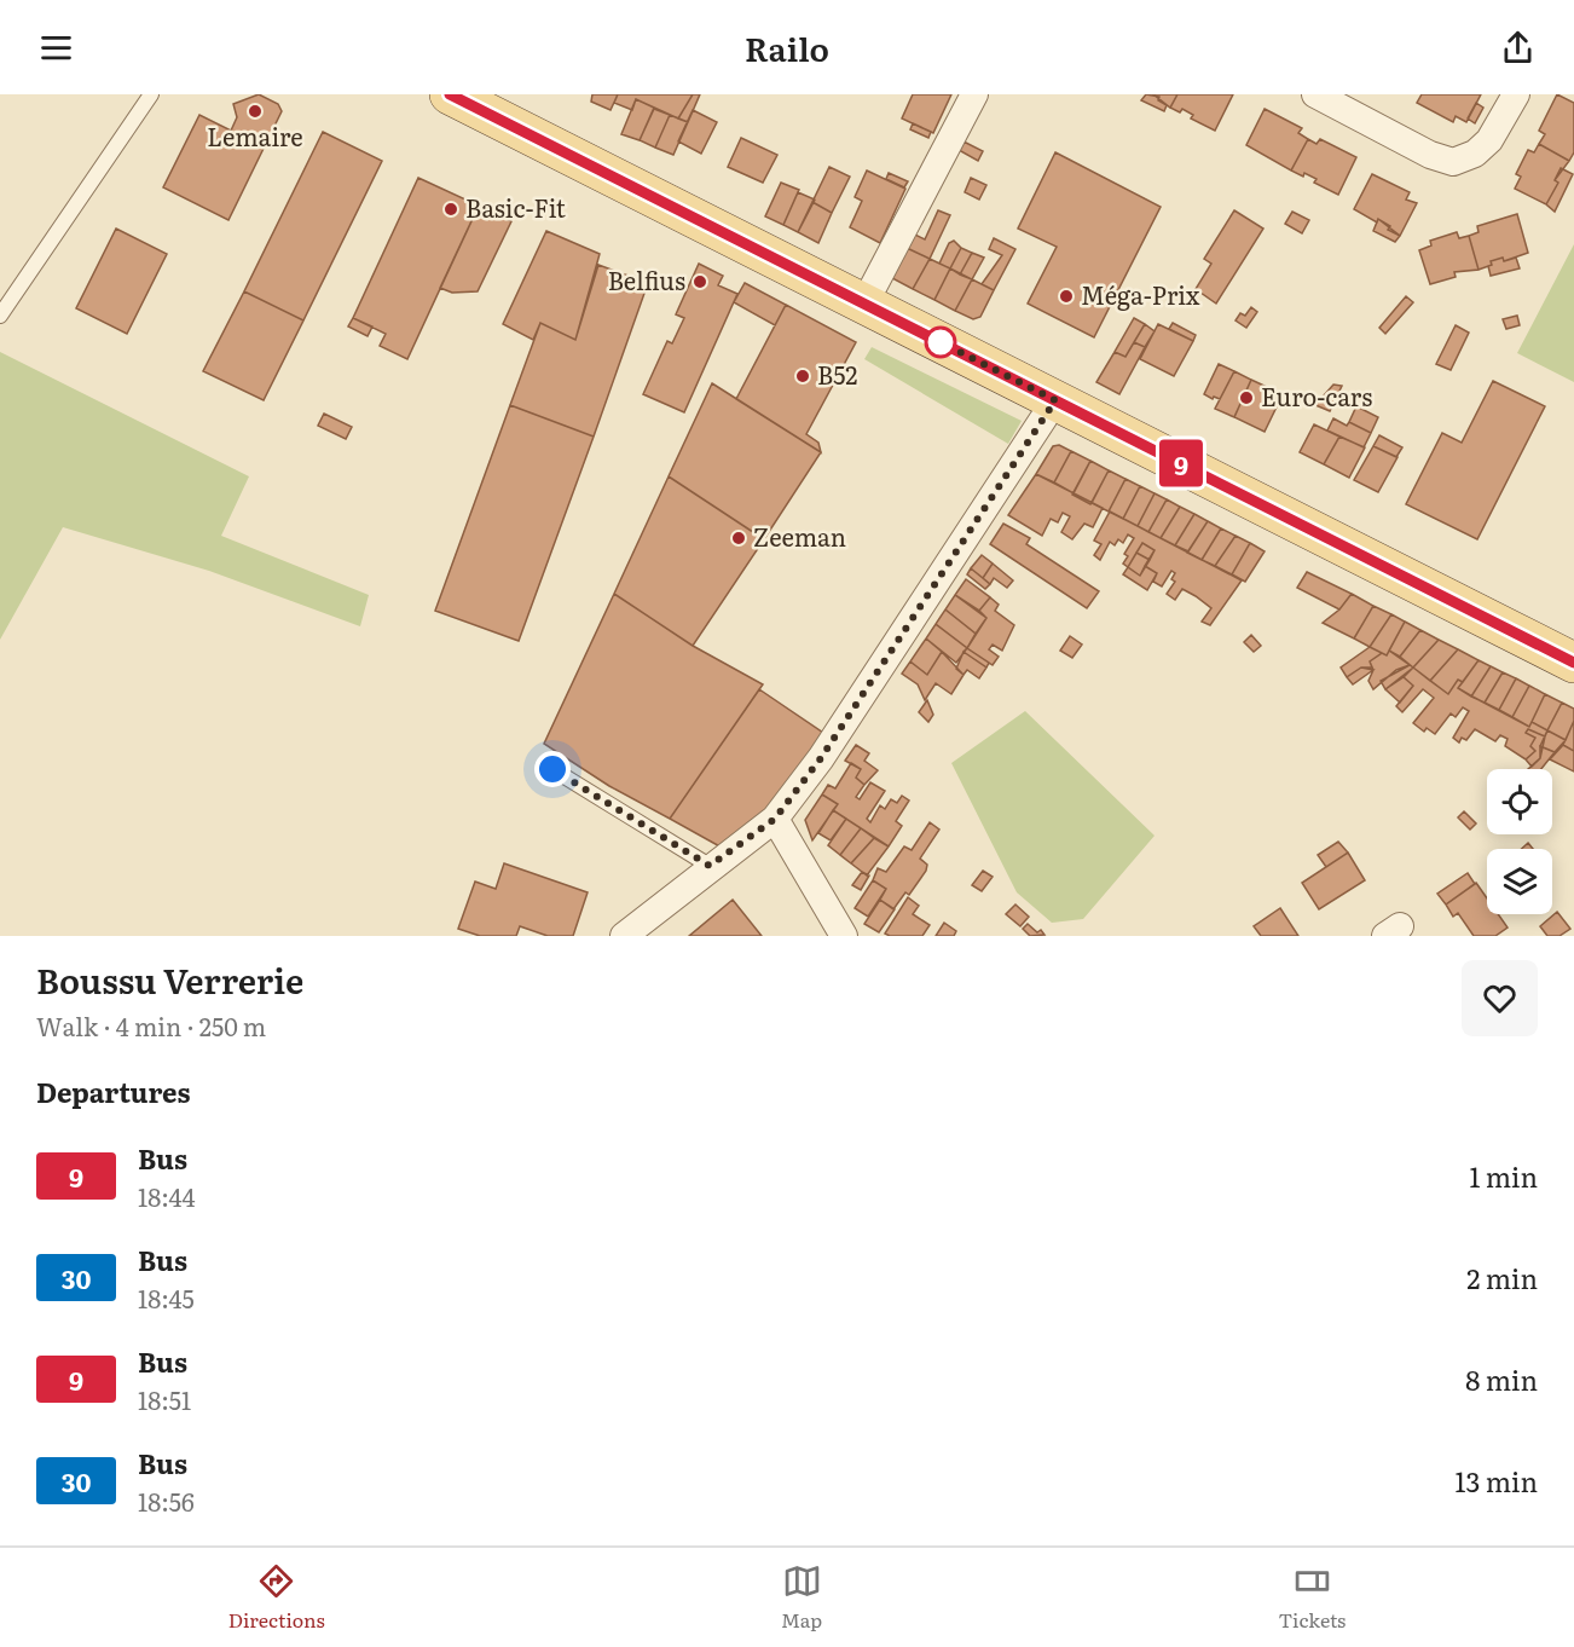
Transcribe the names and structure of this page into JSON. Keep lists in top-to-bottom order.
{
  "places": [
    "Lemaire",
    "Basic-Fit",
    "Belfius",
    "Méga-Prix",
    "B52",
    "Euro-cars",
    "Zeeman"
  ],
  "lines": ["bus line 9"],
  "page": {
    "header": "Railo",
    "on_map": "9",
    "heading": [
      ["Boussu Verrerie", "Walk · 4 min · 250 m"],
      "Departures"
    ],
    "list": [
      {
        "mark": "9",
        "name": "Bus",
        "note": "18:44",
        "value": "1 min"
      },
      {
        "mark": "30",
        "name": "Bus",
        "note": "18:45",
        "value": "2 min"
      },
      {
        "mark": "9",
        "name": "Bus",
        "note": "18:51",
        "value": "8 min"
      },
      {
        "mark": "30",
        "name": "Bus",
        "note": "18:56",
        "value": "13 min"
      }
    ],
    "tabs": ["Directions", "Map", "Tickets"]
  }
}
